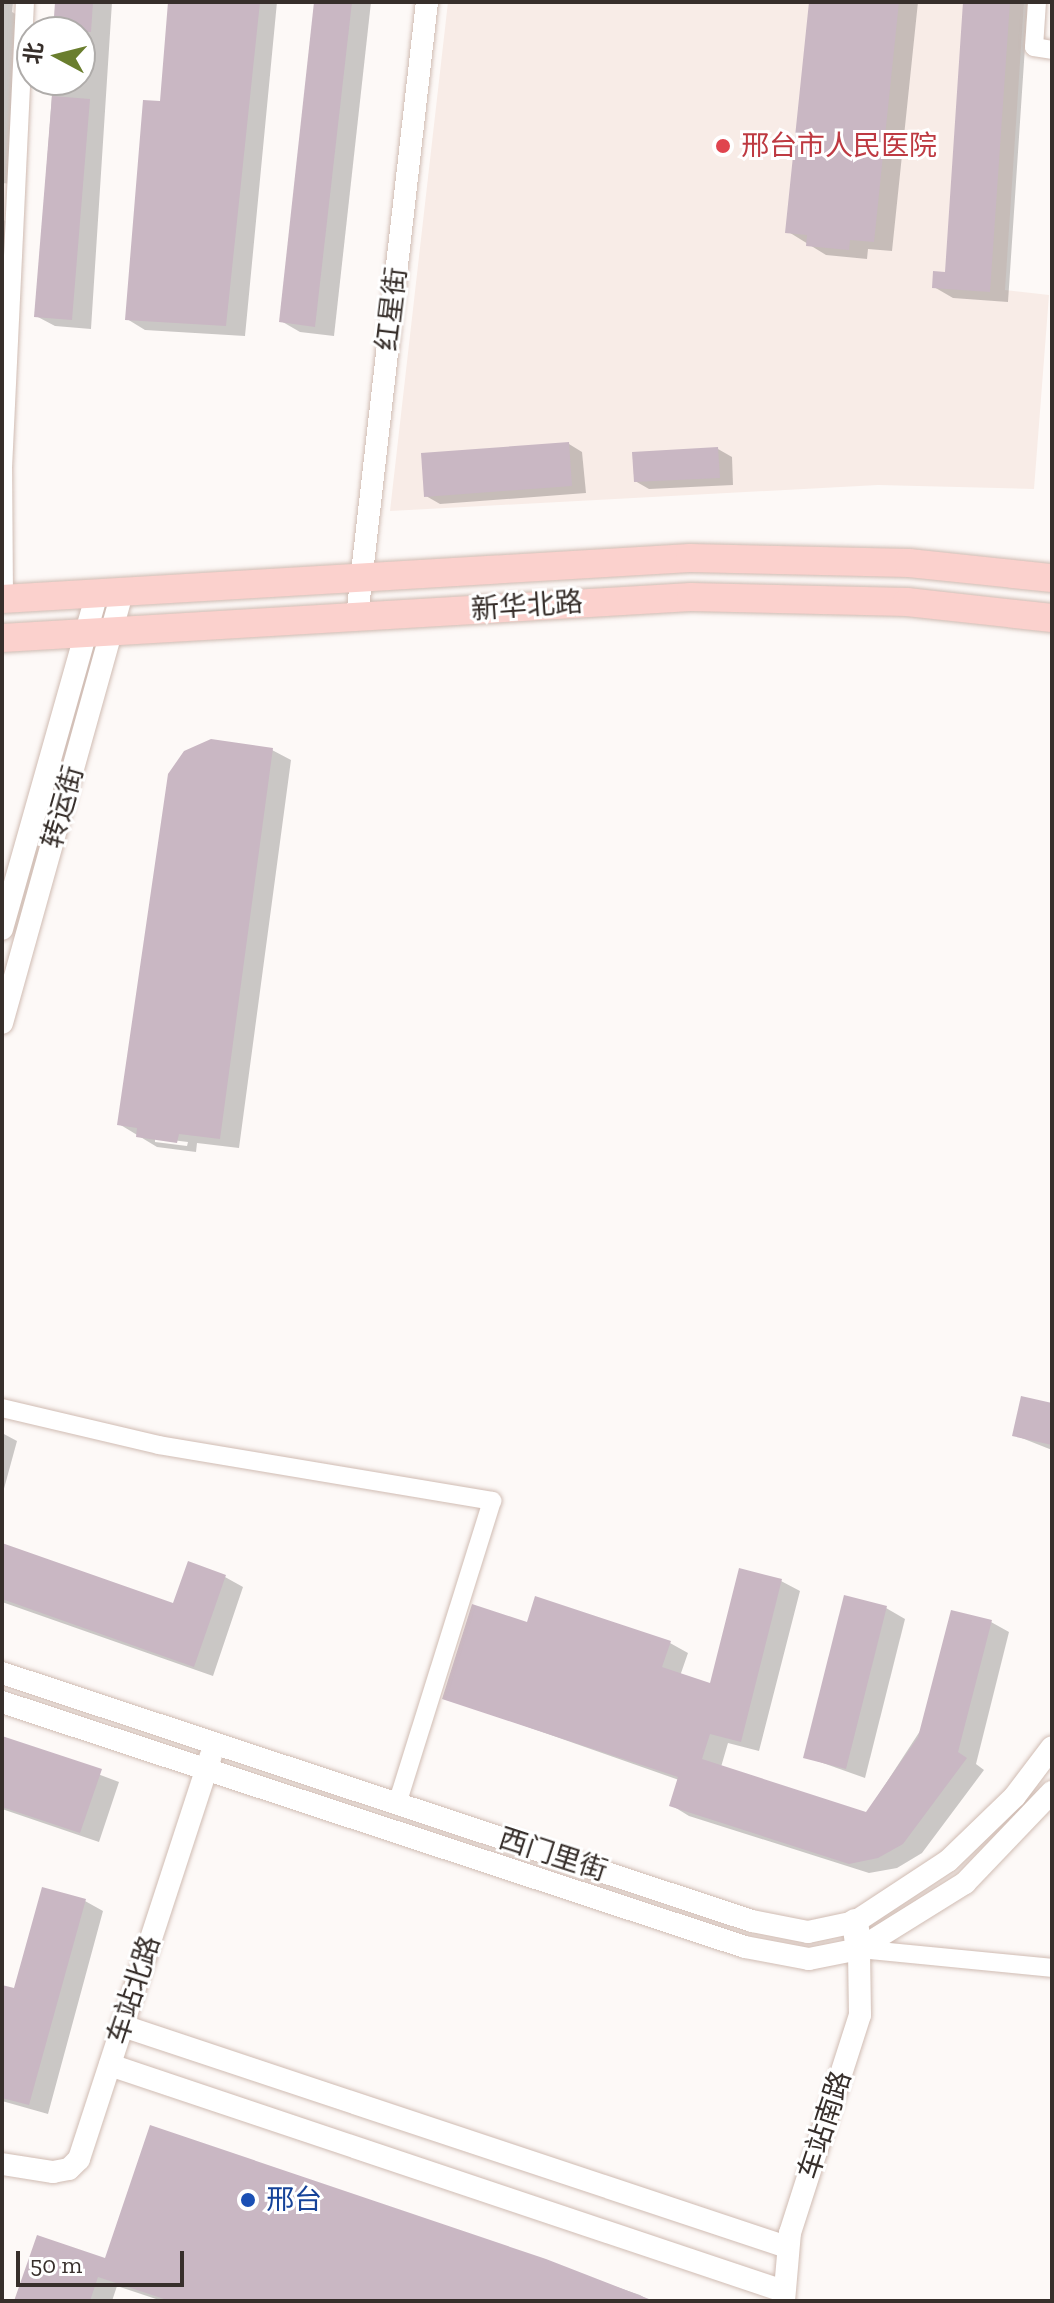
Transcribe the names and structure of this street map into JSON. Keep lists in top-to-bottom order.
{
  "streets": {
    "main road": ["新华北路"],
    "street": [
      "红星街",
      "转运街",
      "西门里街",
      "车站北路",
      "车站南路"
    ]
  },
  "crossings": [
    ["红星街", "新华北路"],
    ["新华北路", "转运街"],
    ["西门里街", "车站北路"]
  ],
  "places": ["邢台市人民医院", "邢台"],
  "scale_bar": "50 m",
  "north": "left"
}
